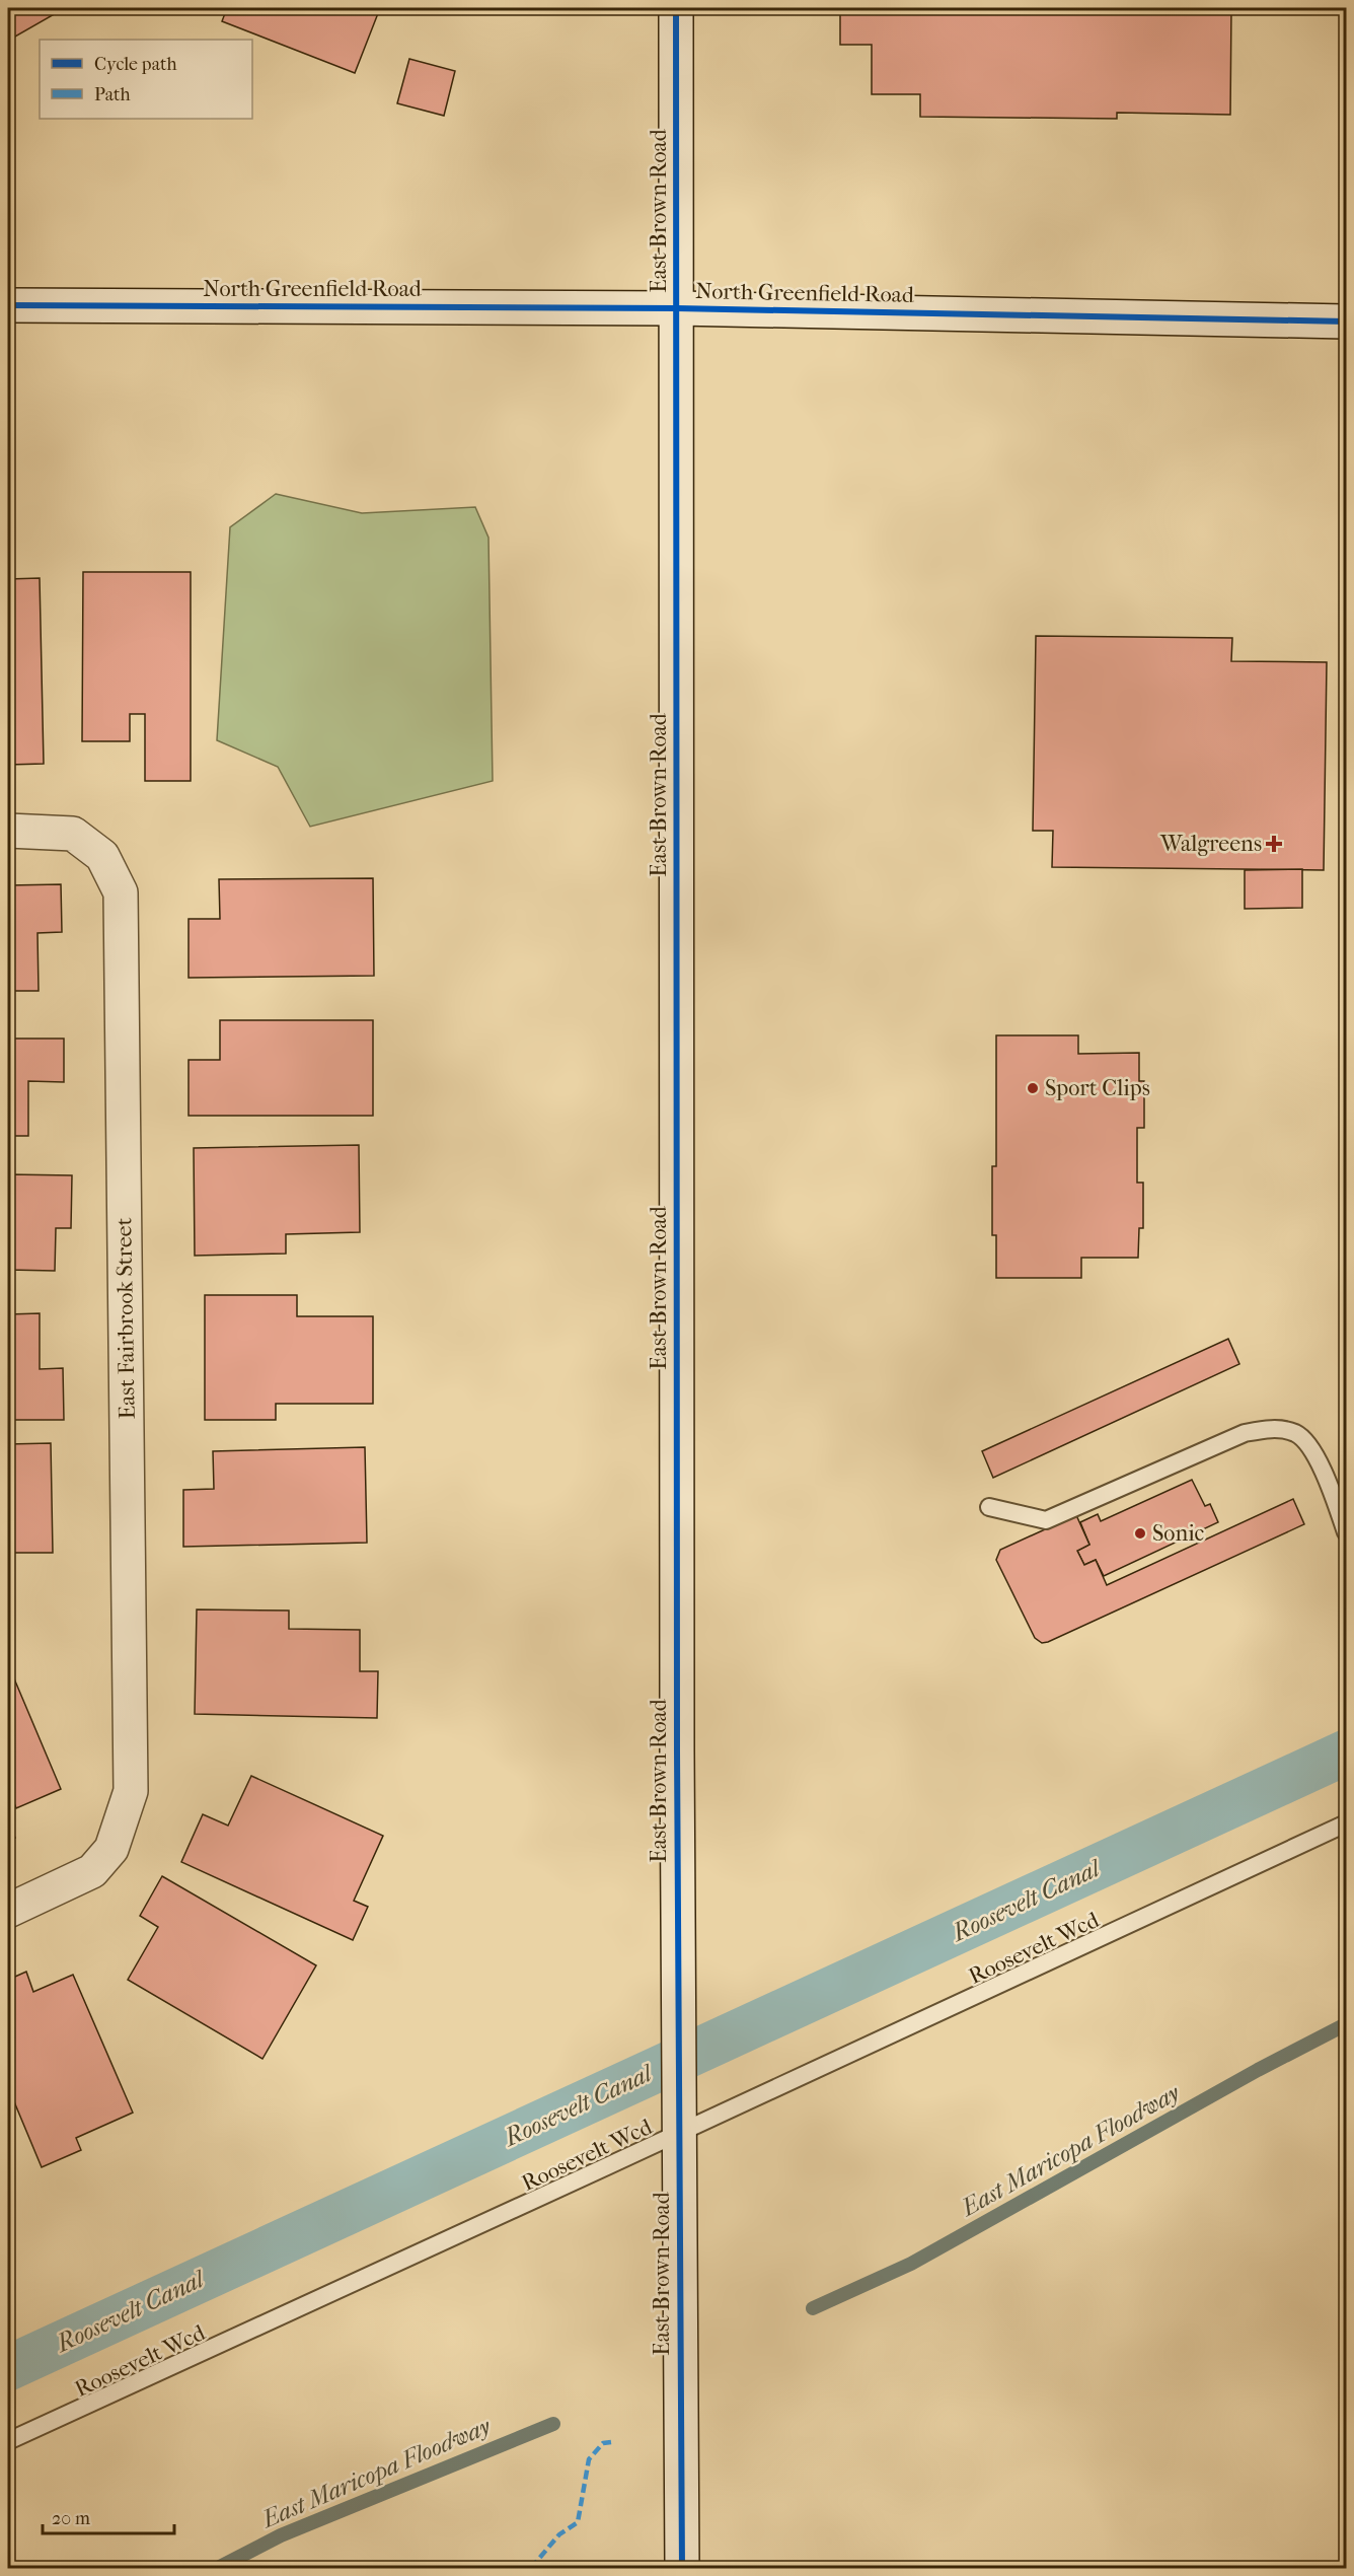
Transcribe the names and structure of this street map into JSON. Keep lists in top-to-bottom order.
{
  "streets": {
    "main road": ["East Brown Road", "North Greenfield Road", "East Fairbrook Street"],
    "lane": ["Roosevelt Wcd"]
  },
  "crossings": [
    ["East Brown Road", "North Greenfield Road"],
    ["East Brown Road", "Roosevelt Wcd"]
  ],
  "water": ["Roosevelt Canal", "East Maricopa Floodway"],
  "places": {
    "health": ["Walgreens"],
    "other": ["Sport Clips", "Sonic"]
  },
  "legend": ["Cycle path", "Path"],
  "scale_bar": "20 m"
}
